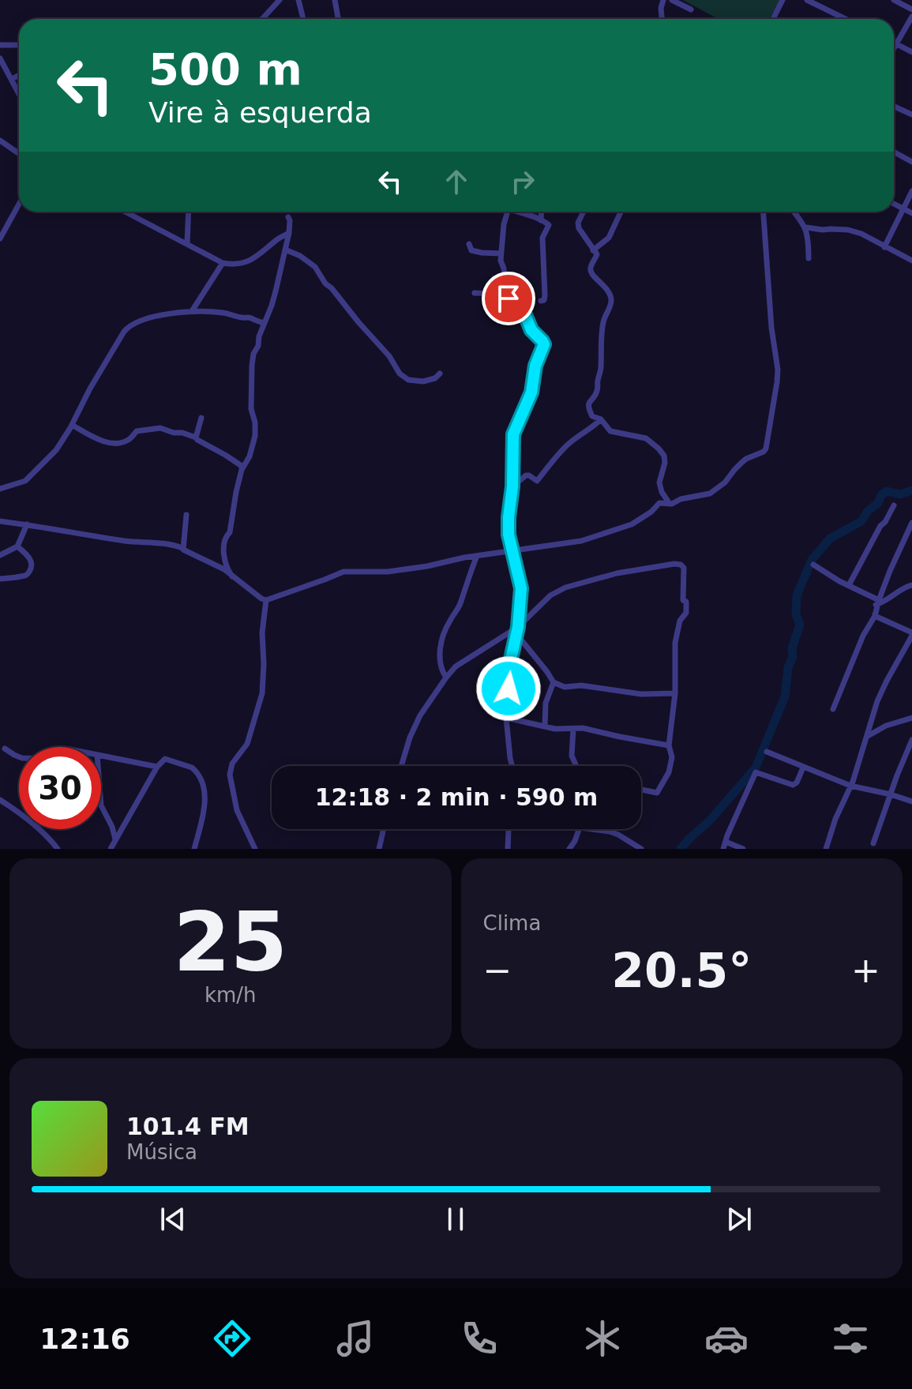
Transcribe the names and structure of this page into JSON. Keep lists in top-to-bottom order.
{
  "page": {
    "turn": ["500 m", "Vire à esquerda"],
    "limit": "30",
    "trip": "12:18 · 2 min · 590 m",
    "tile": [
      ["25", "km/h"],
      "Clima"
    ],
    "heat": ["−", "20.5°", "+"],
    "song": ["101.4 FM", "Música"],
    "tabs": "12:16"
  }
}
